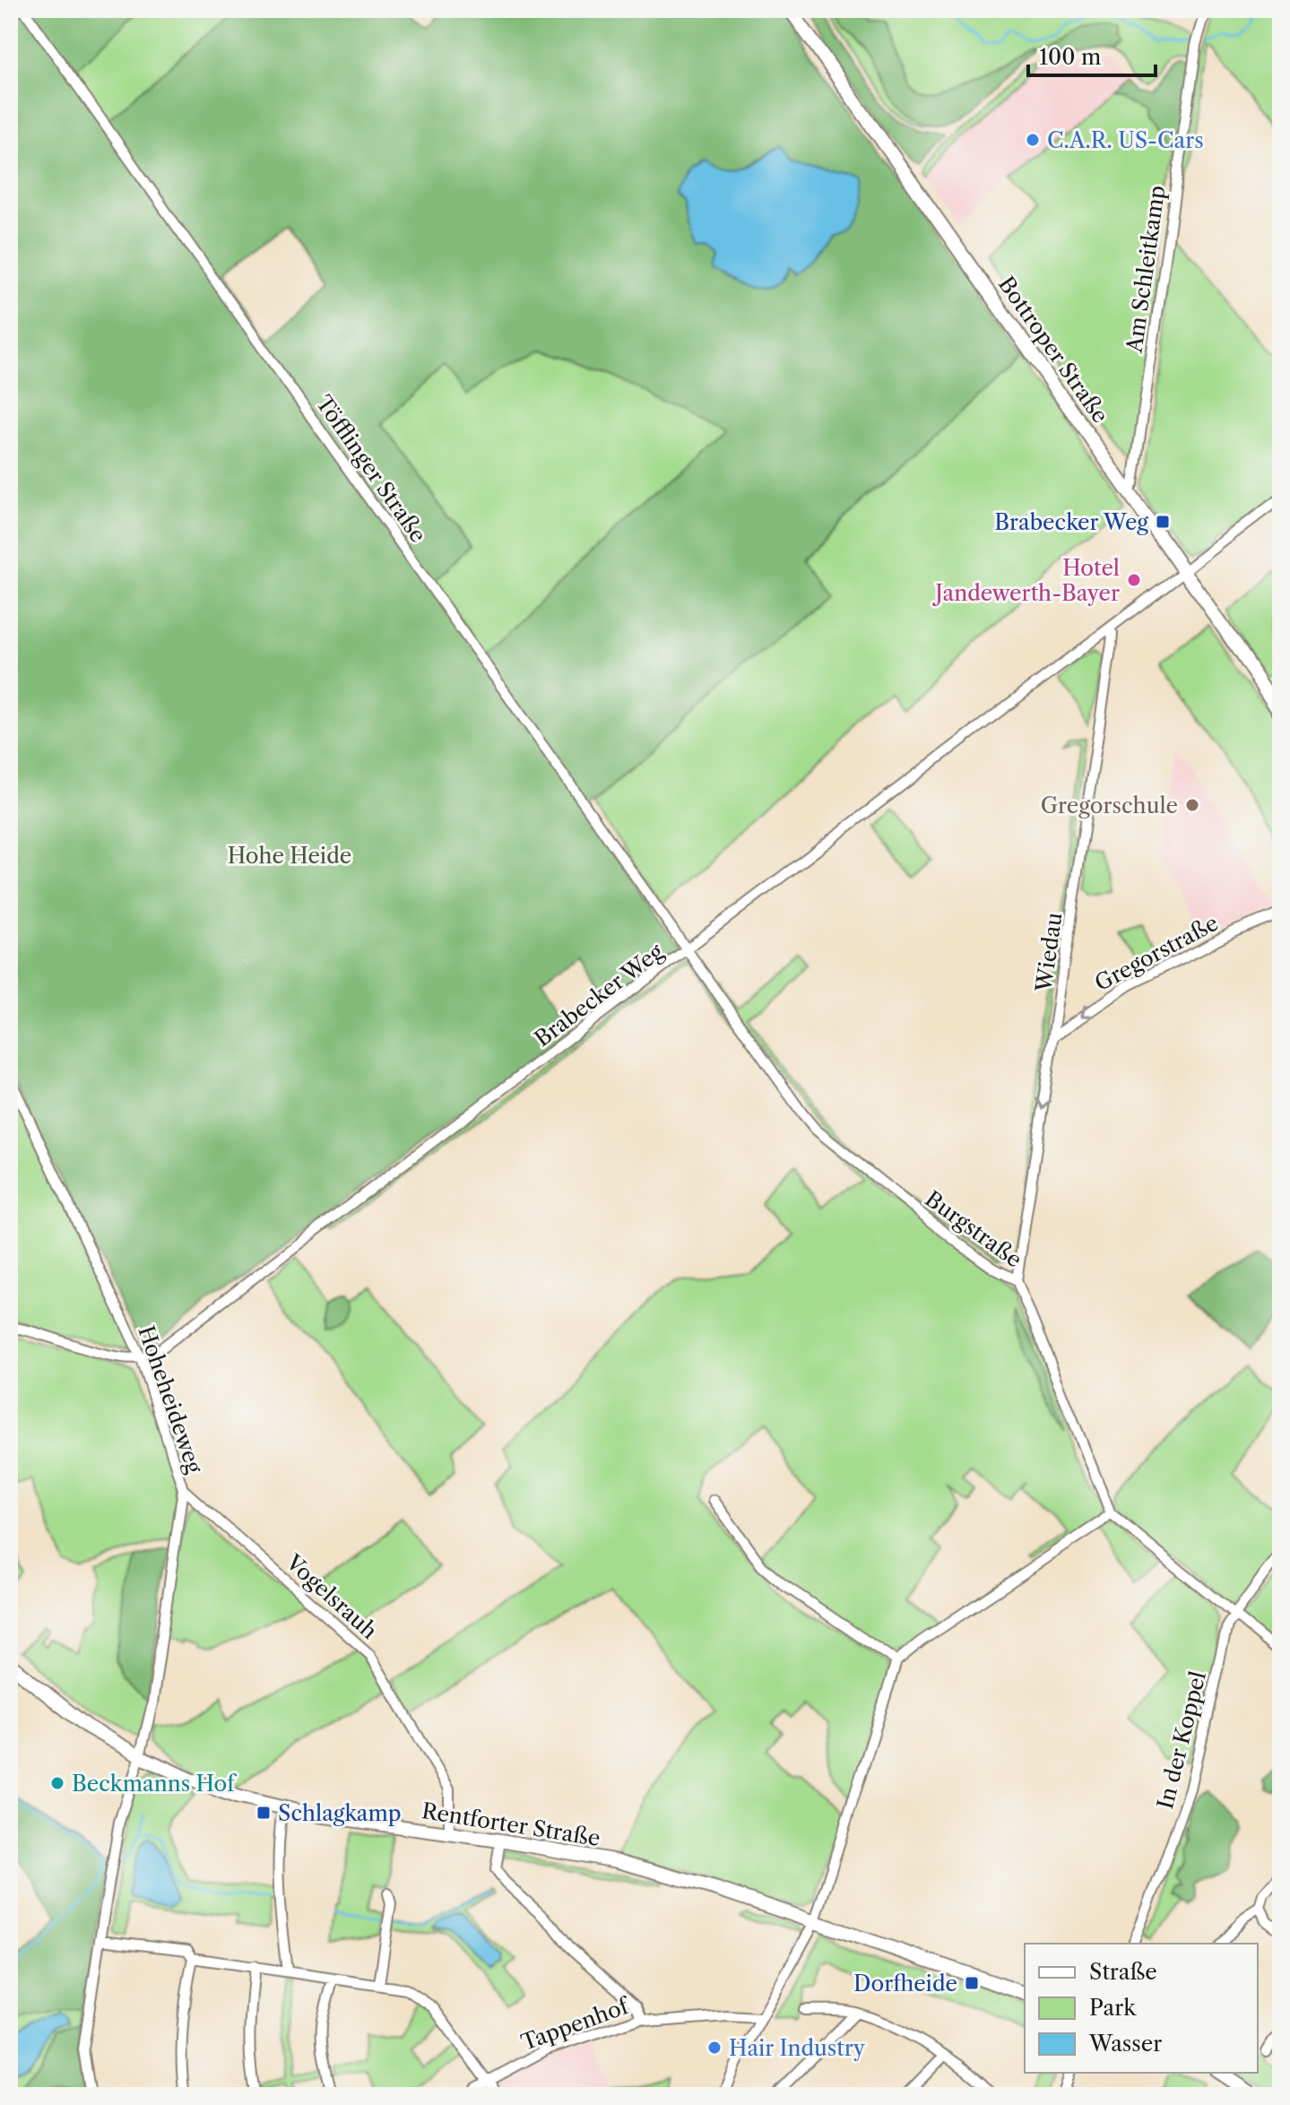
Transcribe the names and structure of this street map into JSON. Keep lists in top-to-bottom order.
{
  "streets": {
    "main road": ["Bottroper Straße", "Rentforter Straße"],
    "street": [
      "Am Schleitkamp",
      "Töfflinger Straße",
      "Wiedau",
      "Gregorstraße",
      "Brabecker Weg",
      "Burgstraße",
      "Hoheheideweg",
      "Vogelsrauh",
      "In der Koppel",
      "Tappenhof"
    ]
  },
  "crossings": [
    ["Am Schleitkamp", "Bottroper Straße"],
    ["Bottroper Straße", "Brabecker Weg"],
    ["Töfflinger Straße", "Brabecker Weg"],
    ["Töfflinger Straße", "Burgstraße"],
    ["Wiedau", "Gregorstraße"],
    ["Wiedau", "Brabecker Weg"],
    ["Wiedau", "Burgstraße"],
    ["Brabecker Weg", "Burgstraße"],
    ["Brabecker Weg", "Hoheheideweg"],
    ["Burgstraße", "In der Koppel"],
    ["Hoheheideweg", "Vogelsrauh"],
    ["Hoheheideweg", "Rentforter Straße"],
    ["Vogelsrauh", "Rentforter Straße"]
  ],
  "one_way": ["Wiedau", "Gregorstraße"],
  "parks": ["Hohe Heide"],
  "places": {
    "other": [
      "C.A.R. US-Cars",
      "Hotel Jandewerth-Bayer",
      "Gregorschule",
      "Beckmanns Hof",
      "Hair Industry"
    ],
    "transit": ["Brabecker Weg", "Schlagkamp", "Dorfheide"]
  },
  "legend": ["Straße", "Park", "Wasser"],
  "scale_bar": "100 m"
}
